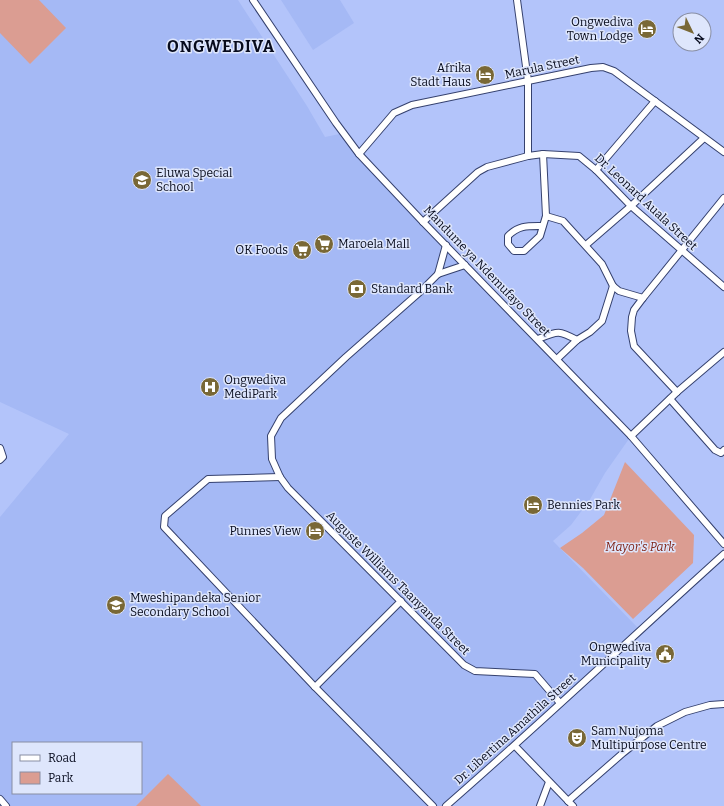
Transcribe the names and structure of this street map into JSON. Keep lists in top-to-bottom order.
{
  "streets": {
    "street": [
      "Marula Street",
      "Dr. Leonard Auala Street",
      "Mandume ya Ndemufayo Street",
      "Auguste Williams Taanyanda Street",
      "Dr. Libertina Amathila Street"
    ]
  },
  "crossings": [
    ["Marula Street", "Mandume ya Ndemufayo Street"],
    ["Dr. Leonard Auala Street", "Mandume ya Ndemufayo Street"],
    ["Auguste Williams Taanyanda Street", "Dr. Libertina Amathila Street"]
  ],
  "districts": ["ONGWEDIVA"],
  "parks": ["Mayor's Park"],
  "places": {
    "hotel": [
      "Ongwediva Town Lodge",
      "Afrika Stadt Haus",
      "Bennies Park",
      "Punnes View"
    ],
    "school or university": ["Eluwa Special School", "Mweshipandeka Senior Secondary School"],
    "supermarket": ["Maroela Mall", "OK Foods"],
    "bank": ["Standard Bank"],
    "hospital": ["Ongwediva MediPark"],
    "public building": ["Ongwediva Municipality"],
    "theatre": ["Sam Nujoma Multipurpose Centre"]
  },
  "legend": ["Road", "Park"],
  "north": "bottom right"
}
